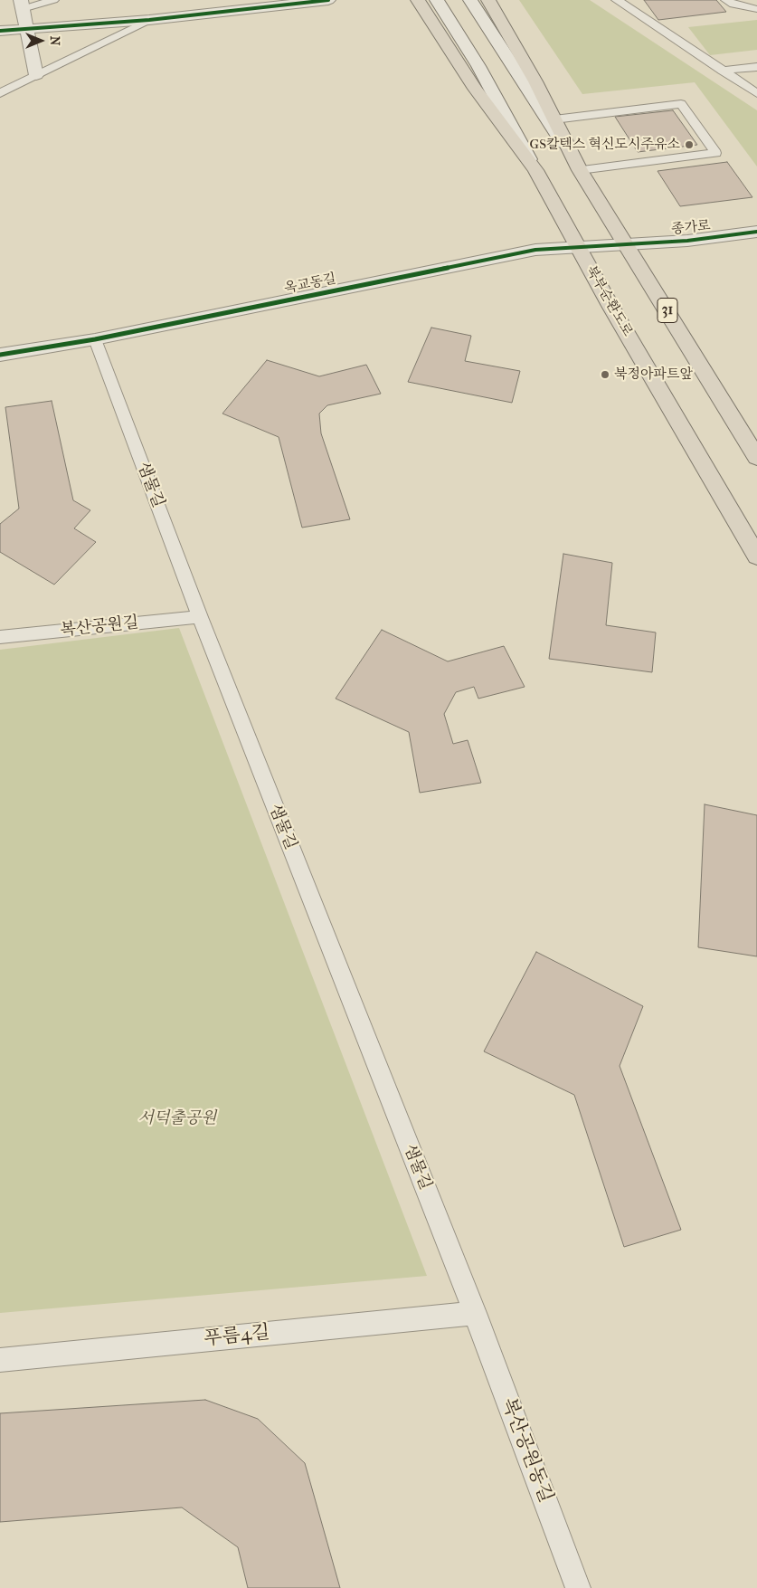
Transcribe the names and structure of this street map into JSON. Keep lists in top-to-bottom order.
{
  "streets": {
    "main road": ["북부순환도로", "31"],
    "street": ["종가로", "옥교동길"],
    "lane": [
      "샘물길",
      "복산공원길",
      "푸름4길",
      "복산공원동길"
    ]
  },
  "crossings": [
    ["종가로", "옥교동길"],
    ["종가로", "31"],
    ["옥교동길", "북부순환도로"],
    ["옥교동길", "31"],
    ["옥교동길", "샘물길"],
    ["샘물길", "복산공원길"],
    ["샘물길", "푸름4길"],
    ["샘물길", "복산공원동길"],
    ["푸름4길", "복산공원동길"]
  ],
  "parks": ["서덕출공원"],
  "places": ["GS칼텍스 혁신도시주유소", "북정아파트앞"],
  "north": "right"
}
